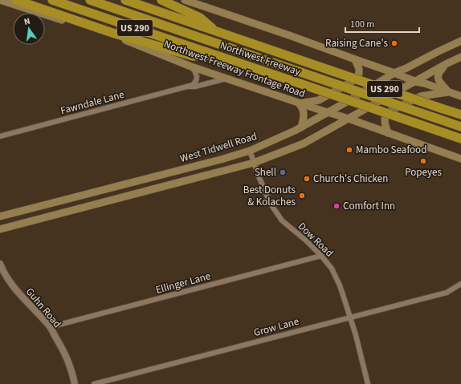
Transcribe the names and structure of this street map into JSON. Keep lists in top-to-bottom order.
{
  "streets": {
    "highway": ["US 290", "Northwest Freeway"],
    "main road": ["Northwest Freeway Frontage Road", "West Tidwell Road"],
    "street": [
      "Fawndale Lane",
      "Dow Road",
      "Ellinger Lane",
      "Guhn Road",
      "Grow Lane"
    ]
  },
  "crossings": [
    ["Northwest Freeway Frontage Road", "Fawndale Lane"],
    ["Northwest Freeway Frontage Road", "West Tidwell Road"],
    ["West Tidwell Road", "Dow Road"],
    ["Dow Road", "Ellinger Lane"],
    ["Dow Road", "Grow Lane"],
    ["Ellinger Lane", "Guhn Road"]
  ],
  "places": [
    "Raising Cane's",
    "Mambo Seafood",
    "Popeyes",
    "Shell",
    "Church's Chicken",
    "Best Donuts & Kolaches",
    "Comfort Inn"
  ],
  "scale_bar": "100 m",
  "north": "top"
}
